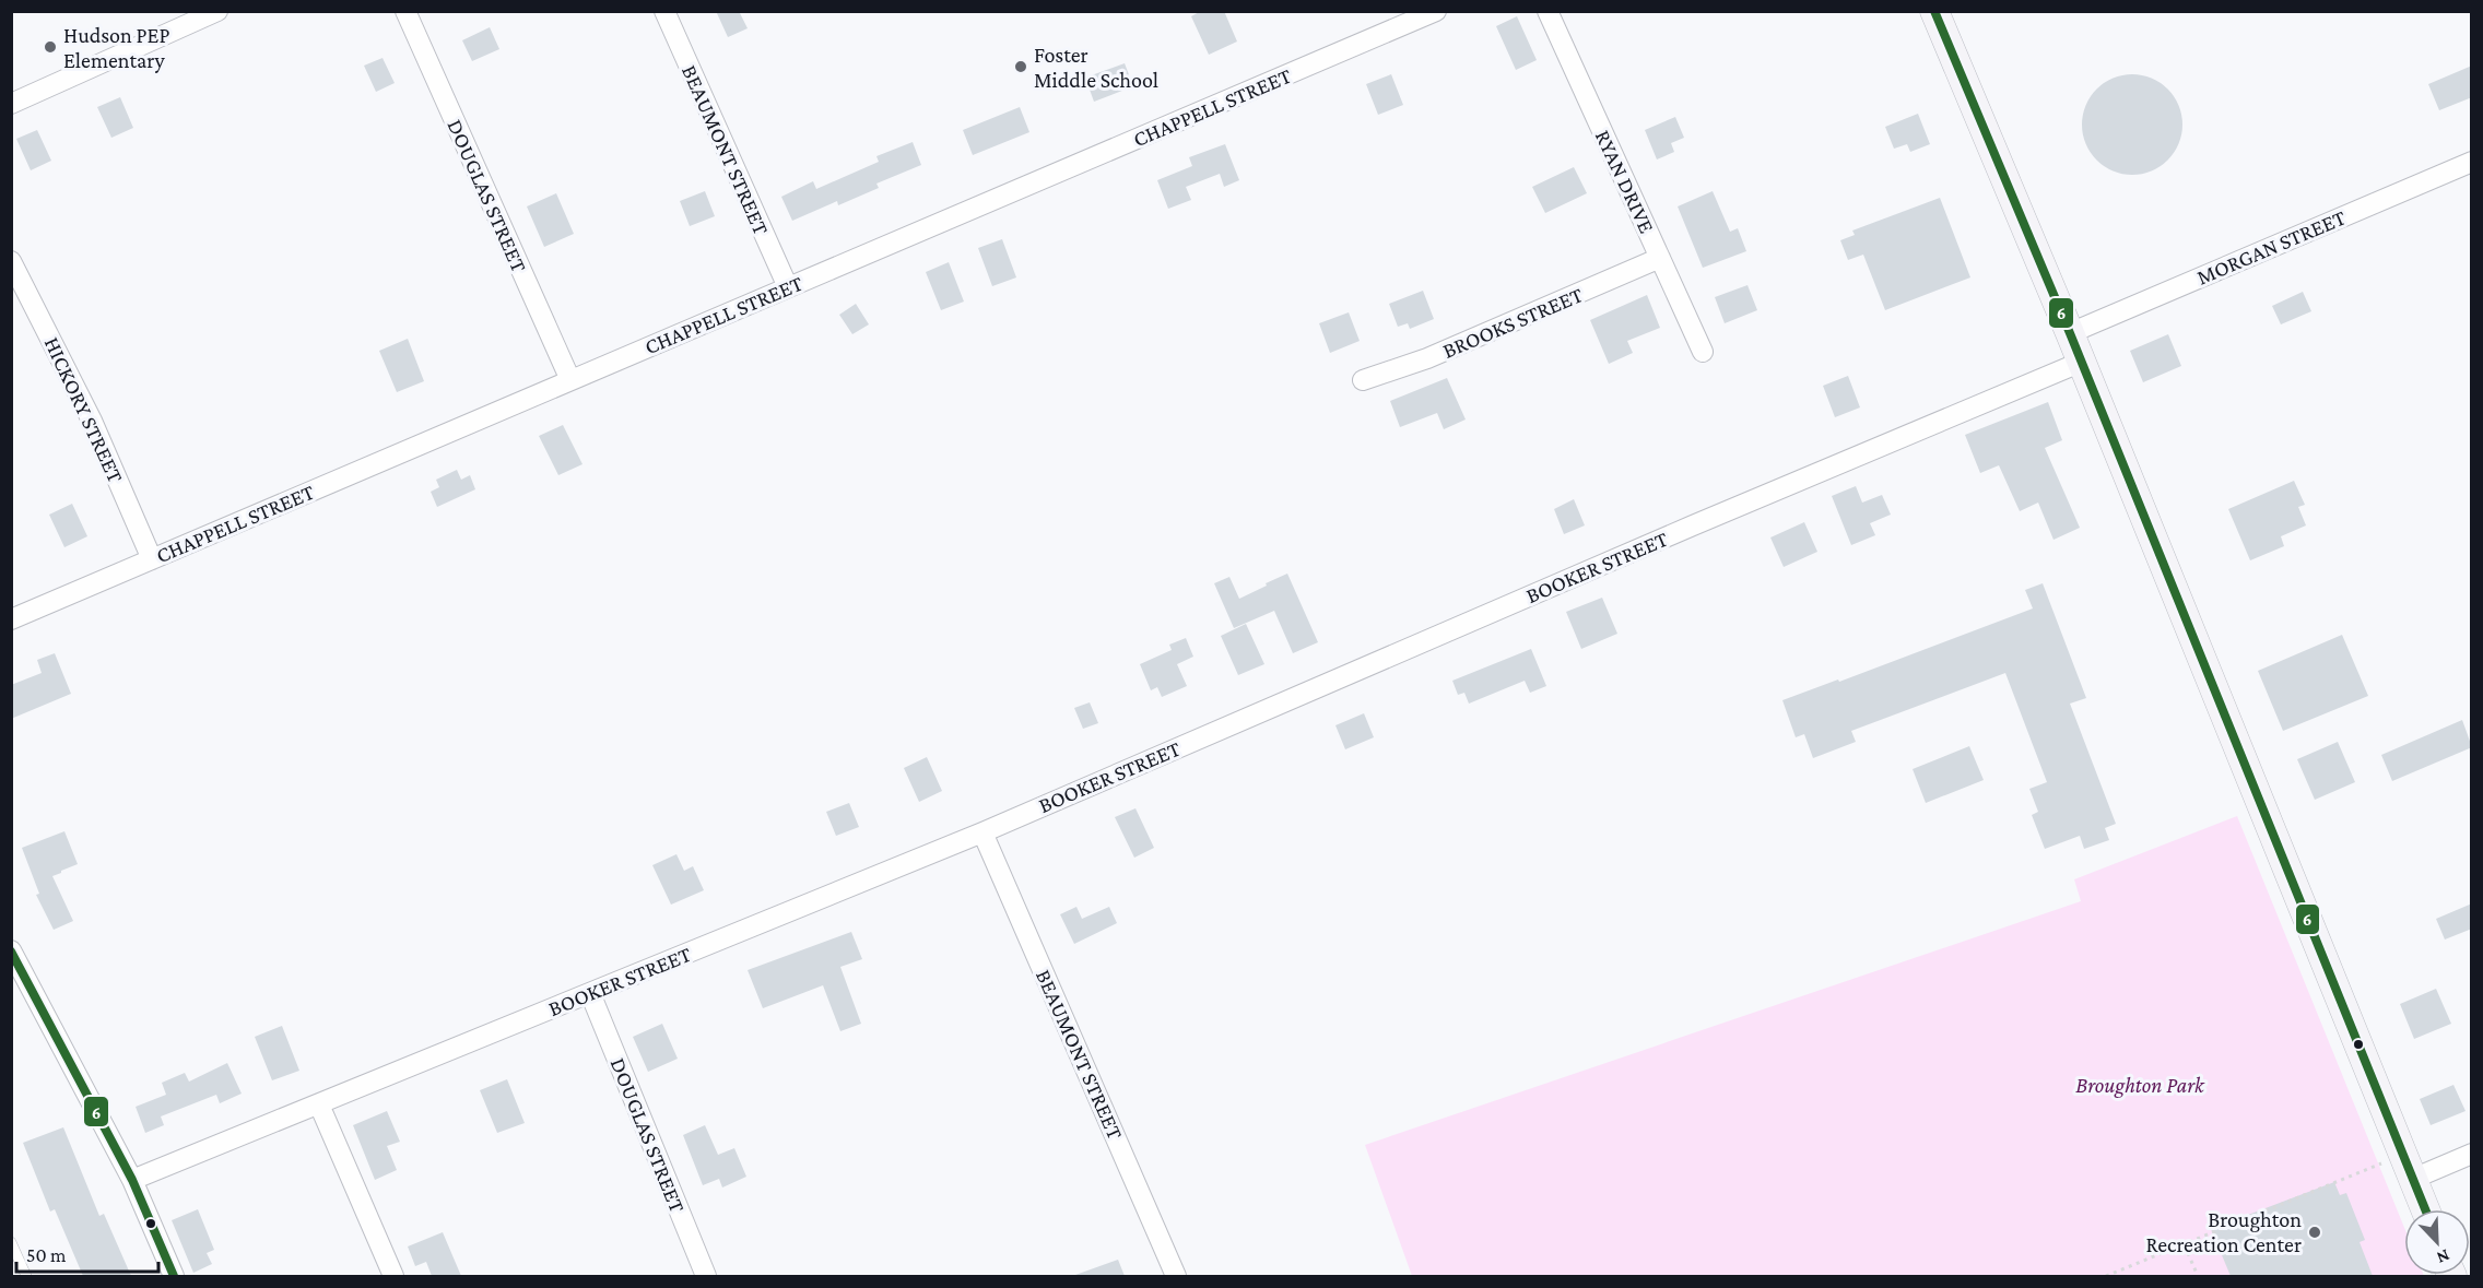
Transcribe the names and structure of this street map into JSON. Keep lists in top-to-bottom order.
{
  "streets": {
    "street": [
      "CHAPPELL STREET",
      "BEAUMONT STREET",
      "RYAN DRIVE",
      "DOUGLAS STREET",
      "MORGAN STREET",
      "BROOKS STREET",
      "HICKORY STREET",
      "BOOKER STREET"
    ]
  },
  "crossings": [
    ["CHAPPELL STREET", "BEAUMONT STREET"],
    ["CHAPPELL STREET", "DOUGLAS STREET"],
    ["CHAPPELL STREET", "HICKORY STREET"],
    ["BEAUMONT STREET", "BOOKER STREET"],
    ["RYAN DRIVE", "BROOKS STREET"],
    ["DOUGLAS STREET", "BOOKER STREET"]
  ],
  "parks": ["Broughton Park"],
  "places": ["Hudson PEP Elementary", "Foster Middle School", "Broughton Recreation Center"],
  "lines": ["transit line 6"],
  "scale_bar": "50 m",
  "north": "bottom right"
}
